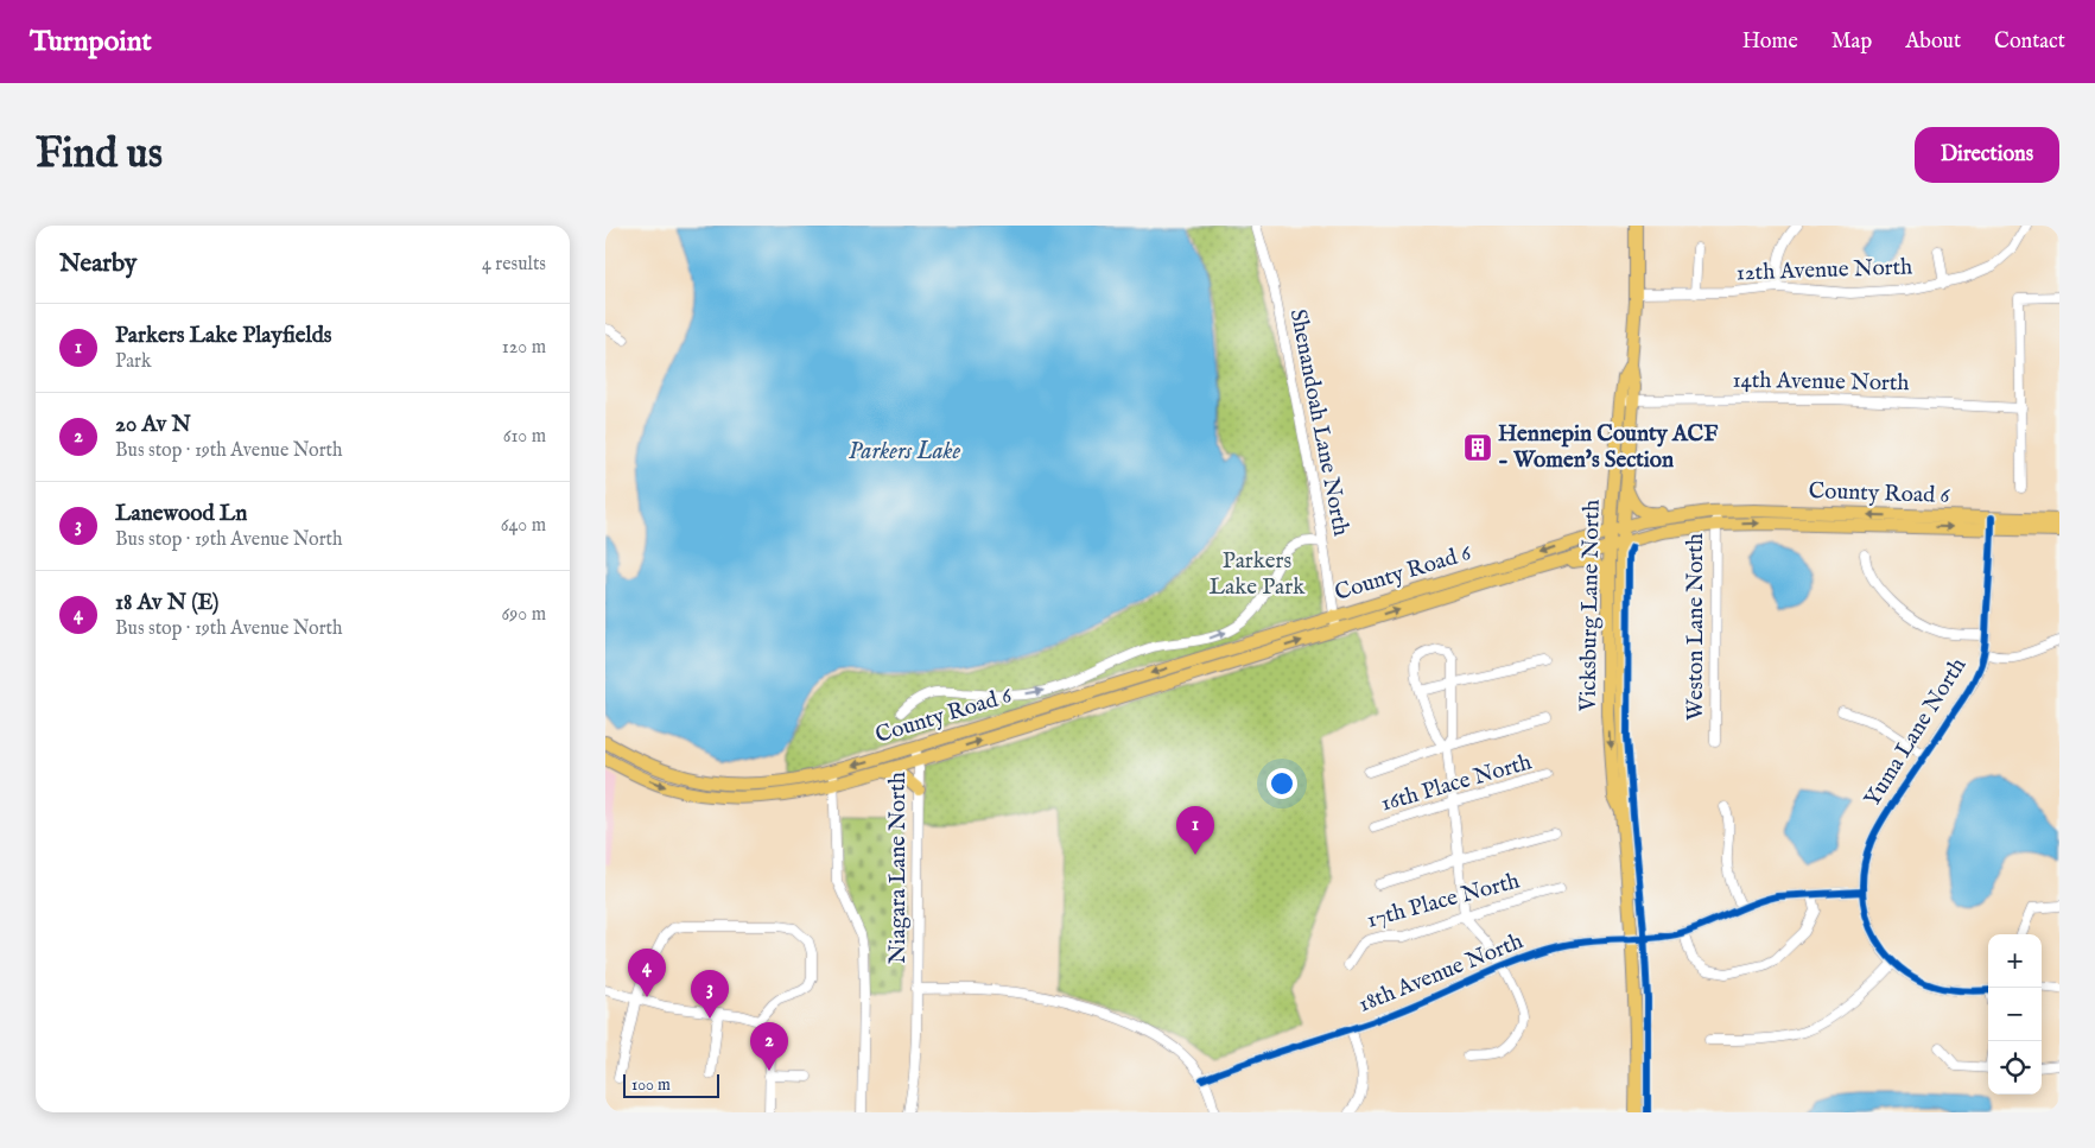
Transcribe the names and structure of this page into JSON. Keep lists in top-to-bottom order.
{
  "streets": {
    "main road": ["County Road 6", "Vicksburg Lane North"],
    "street": [
      "12th Avenue North",
      "14th Avenue North",
      "Shenandoah Lane North",
      "Weston Lane North",
      "Yuma Lane North",
      "16th Place North",
      "Niagara Lane North",
      "17th Place North",
      "18th Avenue North"
    ]
  },
  "crossings": [
    ["12th Avenue North", "Vicksburg Lane North"],
    ["14th Avenue North", "Vicksburg Lane North"],
    ["Shenandoah Lane North", "County Road 6"],
    ["County Road 6", "Vicksburg Lane North"],
    ["County Road 6", "Weston Lane North"],
    ["County Road 6", "Yuma Lane North"],
    ["County Road 6", "Niagara Lane North"],
    ["Vicksburg Lane North", "18th Avenue North"],
    ["Yuma Lane North", "18th Avenue North"]
  ],
  "water": ["Parkers Lake"],
  "parks": ["Parkers Lake Park"],
  "places": {
    "building": ["Hennepin County ACF - Women's Section"]
  },
  "scale_bar": "100 m",
  "page": {
    "header": "Turnpoint",
    "nav": [
      "Home",
      "Map",
      "About",
      "Contact"
    ],
    "buttons": "Directions",
    "title": "Find us",
    "heading": ["Nearby", "4 results"],
    "list": [
      {
        "mark": "1",
        "name": "Parkers Lake Playfields",
        "note": "Park",
        "value": "120 m"
      },
      {
        "mark": "2",
        "name": "20 Av N",
        "note": "Bus stop · 19th Avenue North",
        "value": "610 m"
      },
      {
        "mark": "3",
        "name": "Lanewood Ln",
        "note": "Bus stop · 19th Avenue North",
        "value": "640 m"
      },
      {
        "mark": "4",
        "name": "18 Av N (E)",
        "note": "Bus stop · 19th Avenue North",
        "value": "690 m"
      }
    ],
    "pins": [
      "1",
      "4",
      "3",
      "2"
    ],
    "map_buttons": ["+", "−"],
    "scale": "100 m"
  }
}
